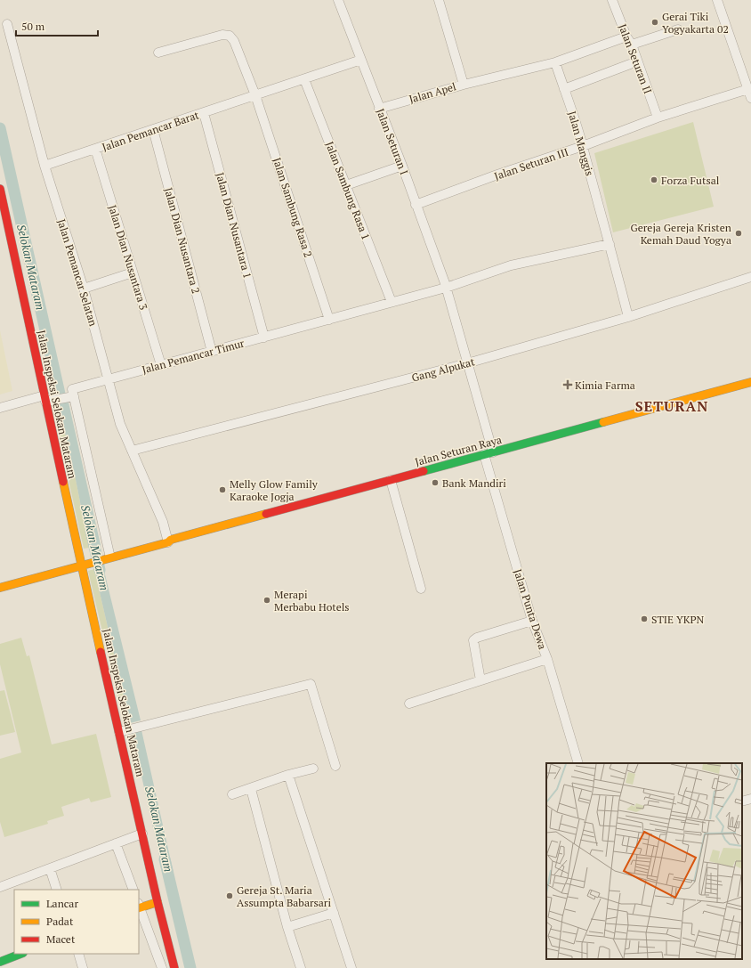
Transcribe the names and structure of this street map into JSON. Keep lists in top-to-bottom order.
{
  "streets": {
    "main road": ["Jalan Inspeksi Selokan Mataram", "Jalan Seturan Raya"],
    "street": [
      "Jalan Seturan II",
      "Jalan Apel",
      "Jalan Pemancar Barat",
      "Jalan Seturan I",
      "Jalan Manggis",
      "Jalan Seturan III",
      "Jalan Sambung Rasa 1",
      "Jalan Sambung Rasa 2",
      "Jalan Dian Nusantara 1",
      "Jalan Dian Nusantara 2",
      "Jalan Dian Nusantara 3",
      "Jalan Pemancar Selatan",
      "Jalan Pemancar Timur",
      "Gang Alpukat",
      "Jalan Punta Dewa"
    ]
  },
  "crossings": [
    ["Jalan Seturan II", "Jalan Seturan III"],
    ["Jalan Apel", "Jalan Seturan I"],
    ["Jalan Pemancar Barat", "Jalan Seturan I"],
    ["Jalan Pemancar Barat", "Jalan Sambung Rasa 1"],
    ["Jalan Pemancar Barat", "Jalan Sambung Rasa 2"],
    ["Jalan Pemancar Barat", "Jalan Dian Nusantara 1"],
    ["Jalan Pemancar Barat", "Jalan Dian Nusantara 2"],
    ["Jalan Pemancar Barat", "Jalan Dian Nusantara 3"],
    ["Jalan Pemancar Barat", "Jalan Pemancar Selatan"],
    ["Jalan Seturan I", "Jalan Seturan III"],
    ["Jalan Seturan I", "Jalan Pemancar Timur"],
    ["Jalan Manggis", "Jalan Seturan III"],
    ["Jalan Manggis", "Jalan Pemancar Timur"],
    ["Jalan Manggis", "Gang Alpukat"],
    ["Jalan Sambung Rasa 1", "Jalan Pemancar Timur"],
    ["Jalan Sambung Rasa 2", "Jalan Pemancar Timur"],
    ["Jalan Dian Nusantara 1", "Jalan Pemancar Timur"],
    ["Jalan Dian Nusantara 2", "Jalan Pemancar Timur"],
    ["Jalan Dian Nusantara 3", "Jalan Pemancar Timur"],
    ["Jalan Pemancar Selatan", "Jalan Pemancar Timur"],
    ["Jalan Inspeksi Selokan Mataram", "Jalan Seturan Raya"],
    ["Jalan Seturan Raya", "Jalan Punta Dewa"]
  ],
  "districts": ["SETURAN"],
  "water": ["Selokan Mataram"],
  "places": {
    "other": [
      "Gerai Tiki Yogyakarta 02",
      "Forza Futsal",
      "Gereja Gereja Kristen Kemah Daud Yogya",
      "Bank Mandiri",
      "Melly Glow Family Karaoke Jogja",
      "Merapi Merbabu Hotels",
      "STIE YKPN",
      "Gereja St. Maria Assumpta Babarsari"
    ],
    "health": ["Kimia Farma"]
  },
  "legend": ["Lancar", "Padat", "Macet"],
  "scale_bar": "50 m"
}
